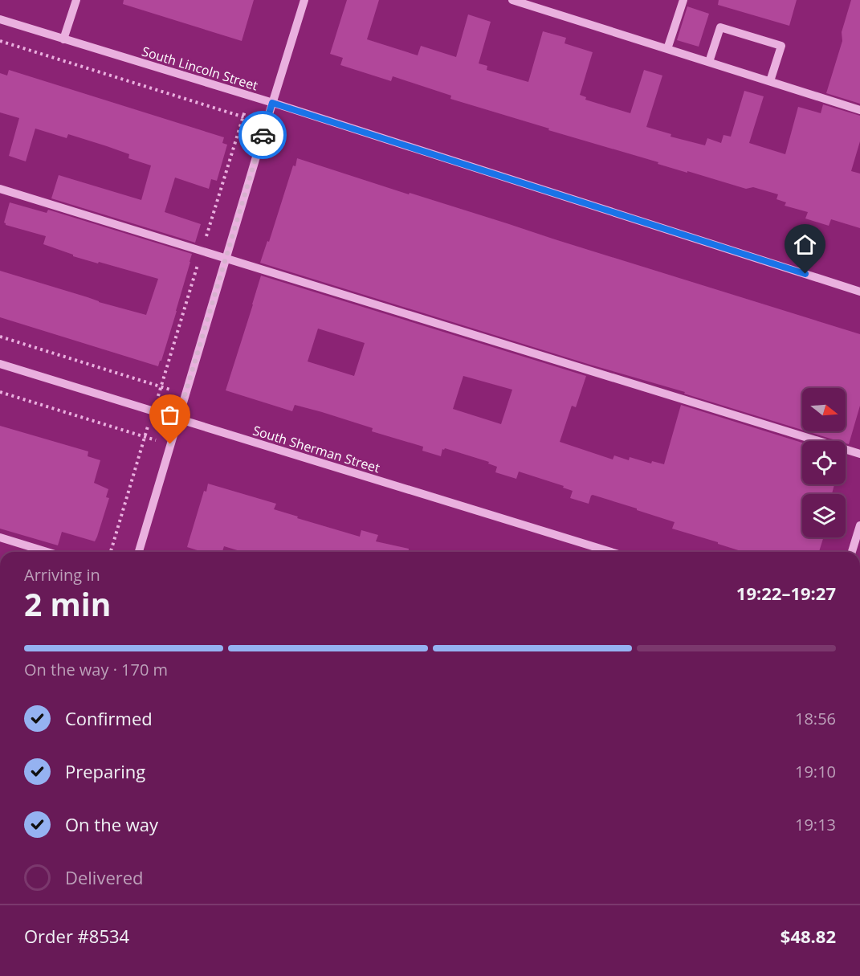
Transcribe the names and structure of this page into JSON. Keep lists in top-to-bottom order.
{
  "streets": {
    "street": ["South Lincoln Street", "South Sherman Street"]
  },
  "north": "right",
  "page": {
    "heading": ["2 min", "Arriving in", "19:22–19:27"],
    "panel": ["Order #8534", "$48.82"],
    "bar": "On the way · 170 m",
    "list": [
      ["Confirmed", "18:56"],
      ["Preparing", "19:10"],
      ["On the way", "19:13"],
      "Delivered"
    ]
  }
}
